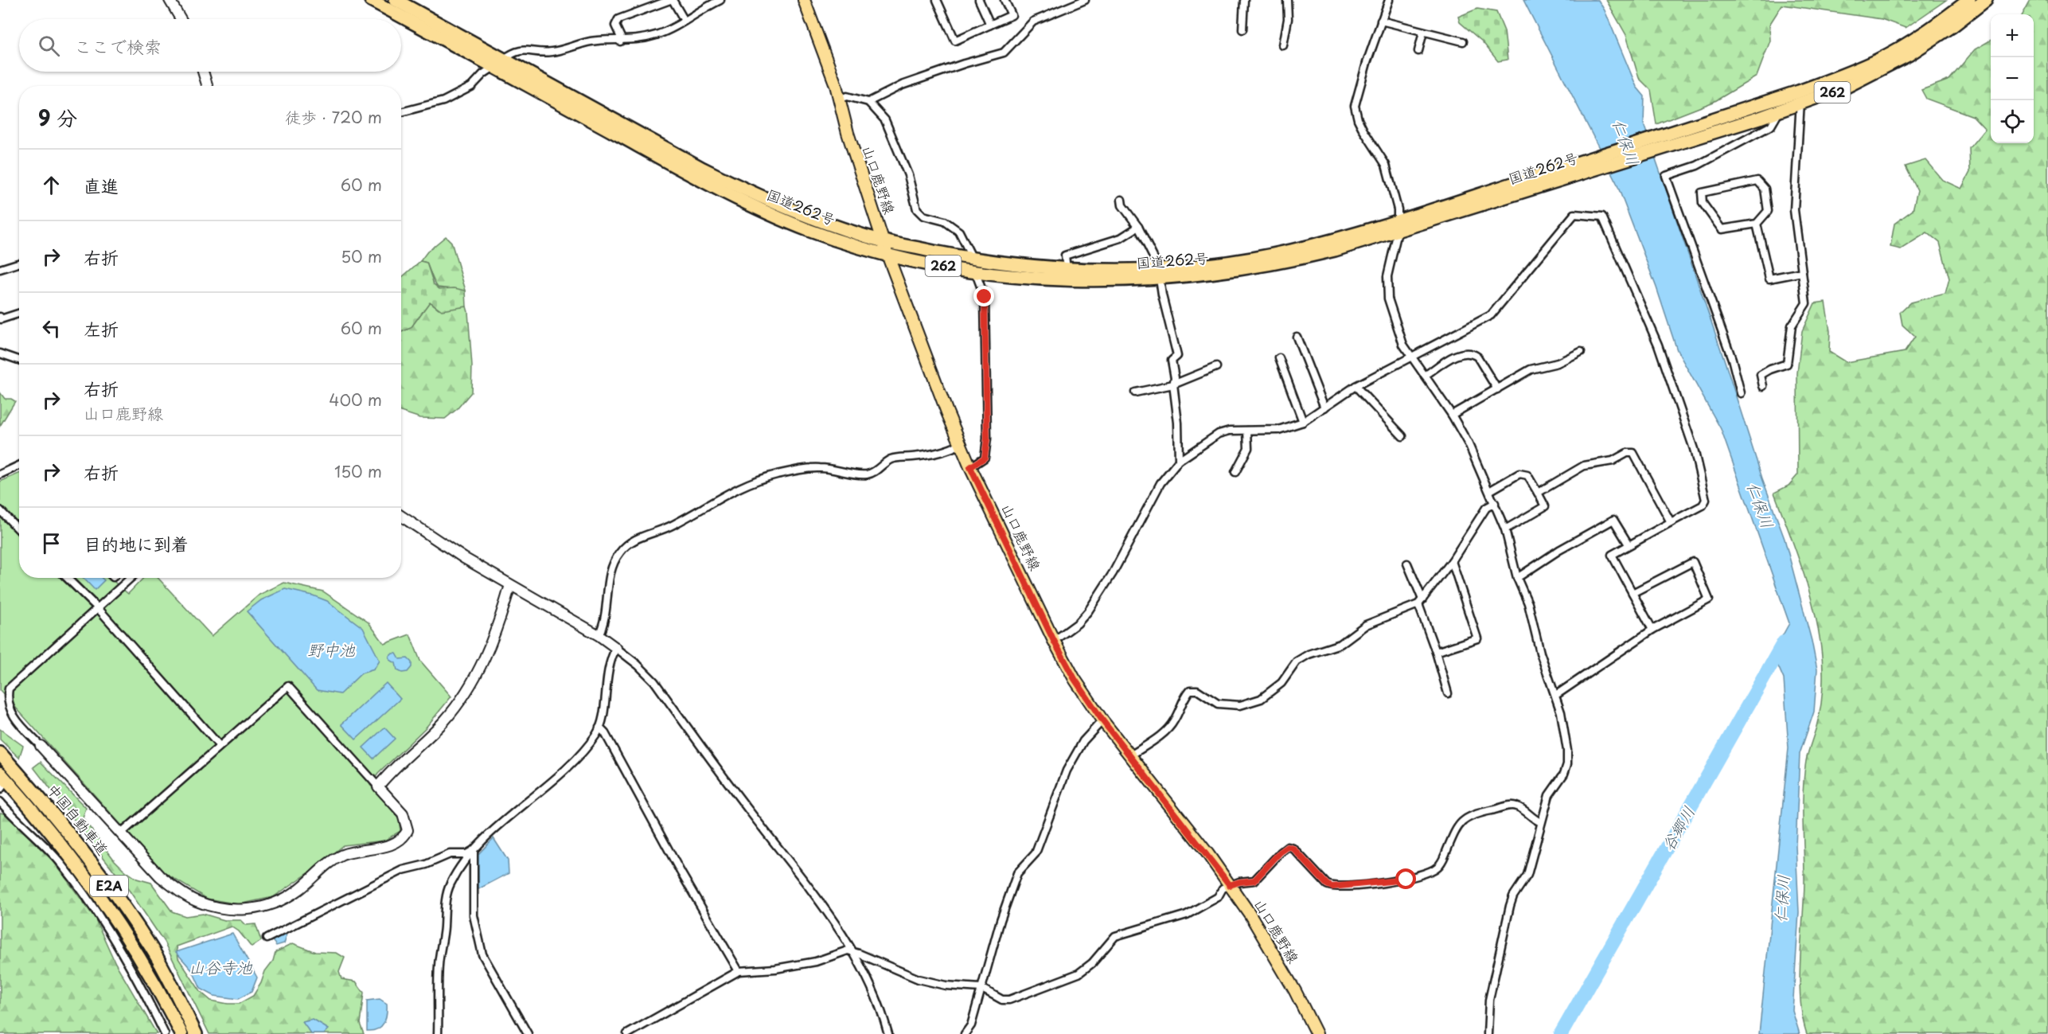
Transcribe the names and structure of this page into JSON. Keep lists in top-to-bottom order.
{
  "streets": {
    "highway": [
      "262",
      "国道262号",
      "中国自動車道",
      "E2A"
    ],
    "main road": ["山口鹿野線"]
  },
  "crossings": [
    ["国道262号", "山口鹿野線"]
  ],
  "water": [
    "仁保川",
    "野中池",
    "谷郷川",
    "山谷寺池"
  ],
  "page": {
    "map_buttons": ["+", "−"],
    "search": "ここで検索",
    "heading": ["9 分", "徒歩 · 720 m"],
    "list": [
      ["直進", "60 m"],
      ["右折", "50 m"],
      ["左折", "60 m"],
      ["右折", "山口鹿野線", "400 m"],
      ["右折", "150 m"],
      "目的地に到着"
    ]
  }
}
